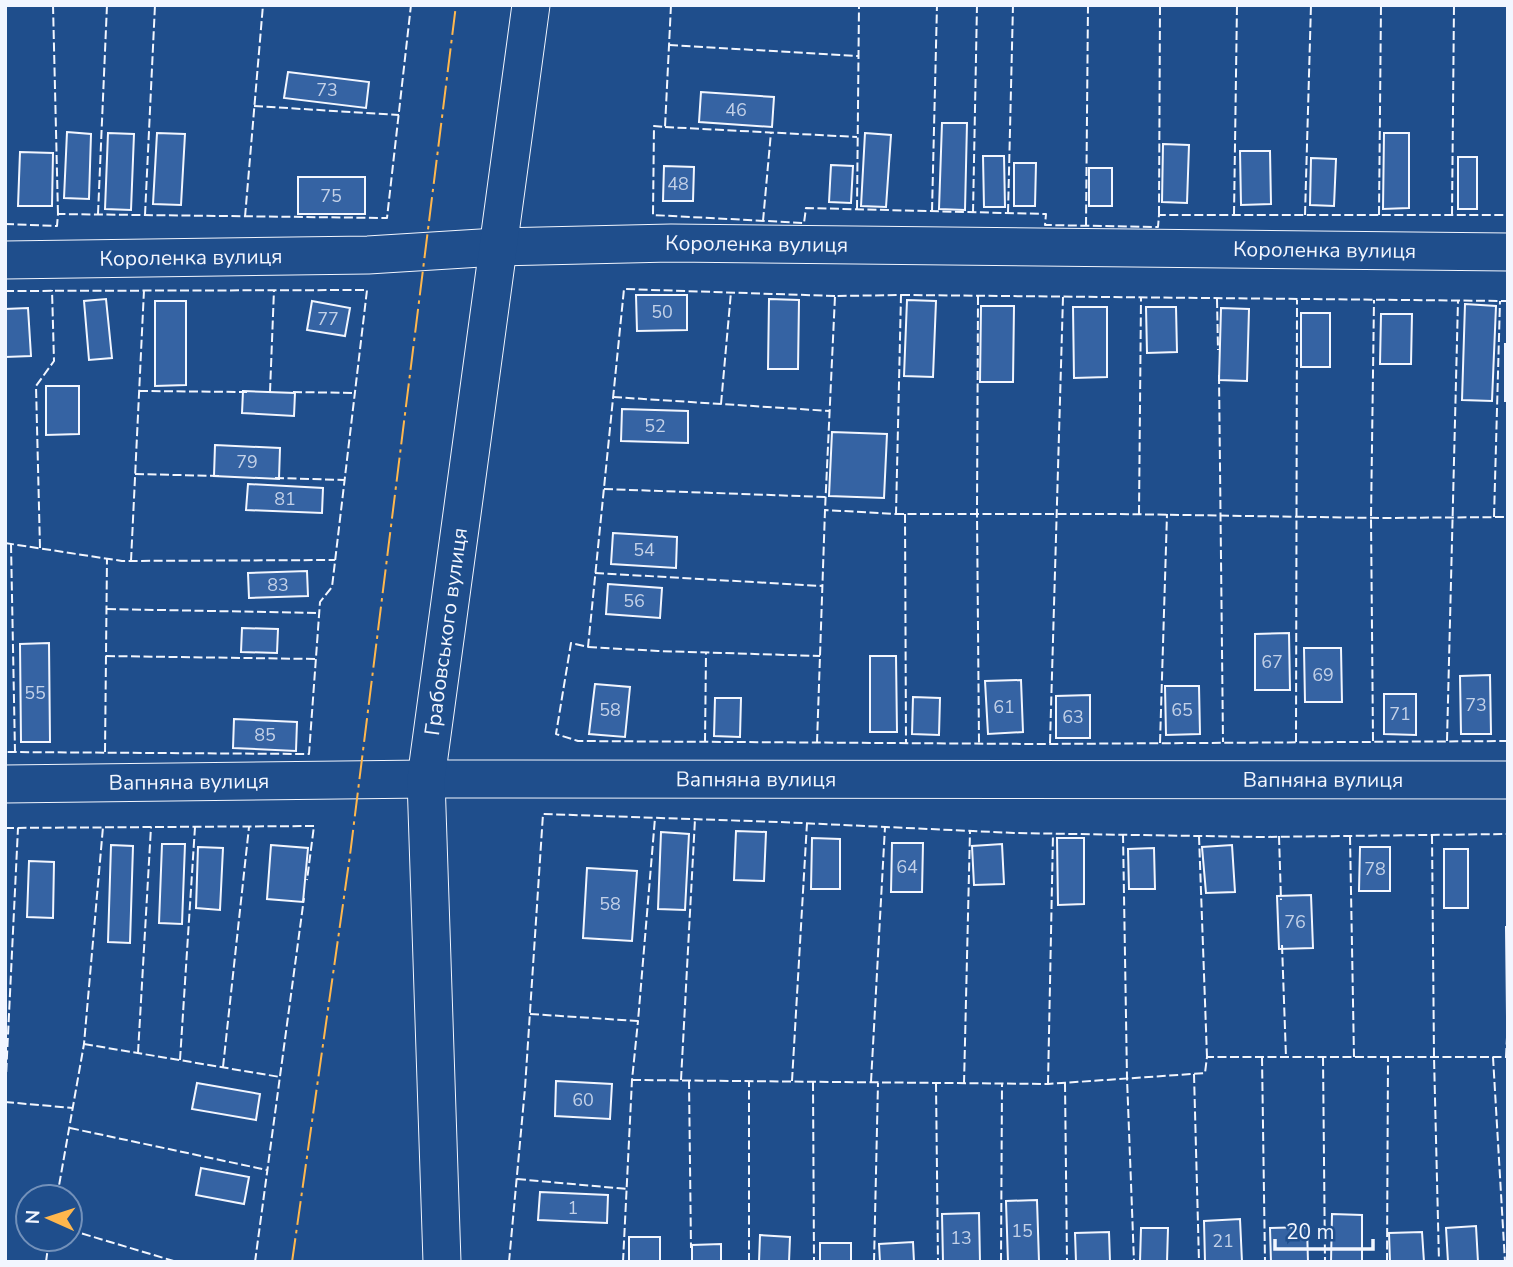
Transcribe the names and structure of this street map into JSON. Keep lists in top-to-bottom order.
{
  "streets": {
    "street": ["Короленка вулиця", "Грабовського вулиця", "Вапняна вулиця"]
  },
  "crossings": [
    ["Короленка вулиця", "Грабовського вулиця"],
    ["Грабовського вулиця", "Вапняна вулиця"]
  ],
  "house_numbers": [
    "73",
    "46",
    "48",
    "75",
    "50",
    "77",
    "52",
    "79",
    "81",
    "54",
    "83",
    "56",
    "67",
    "69",
    "55",
    "73",
    "61",
    "58",
    "65",
    "71",
    "63",
    "85",
    "64",
    "78",
    "58",
    "76",
    "60",
    "1",
    "15",
    "13",
    "21"
  ],
  "scale_bar": "20 m",
  "north": "left"
}
